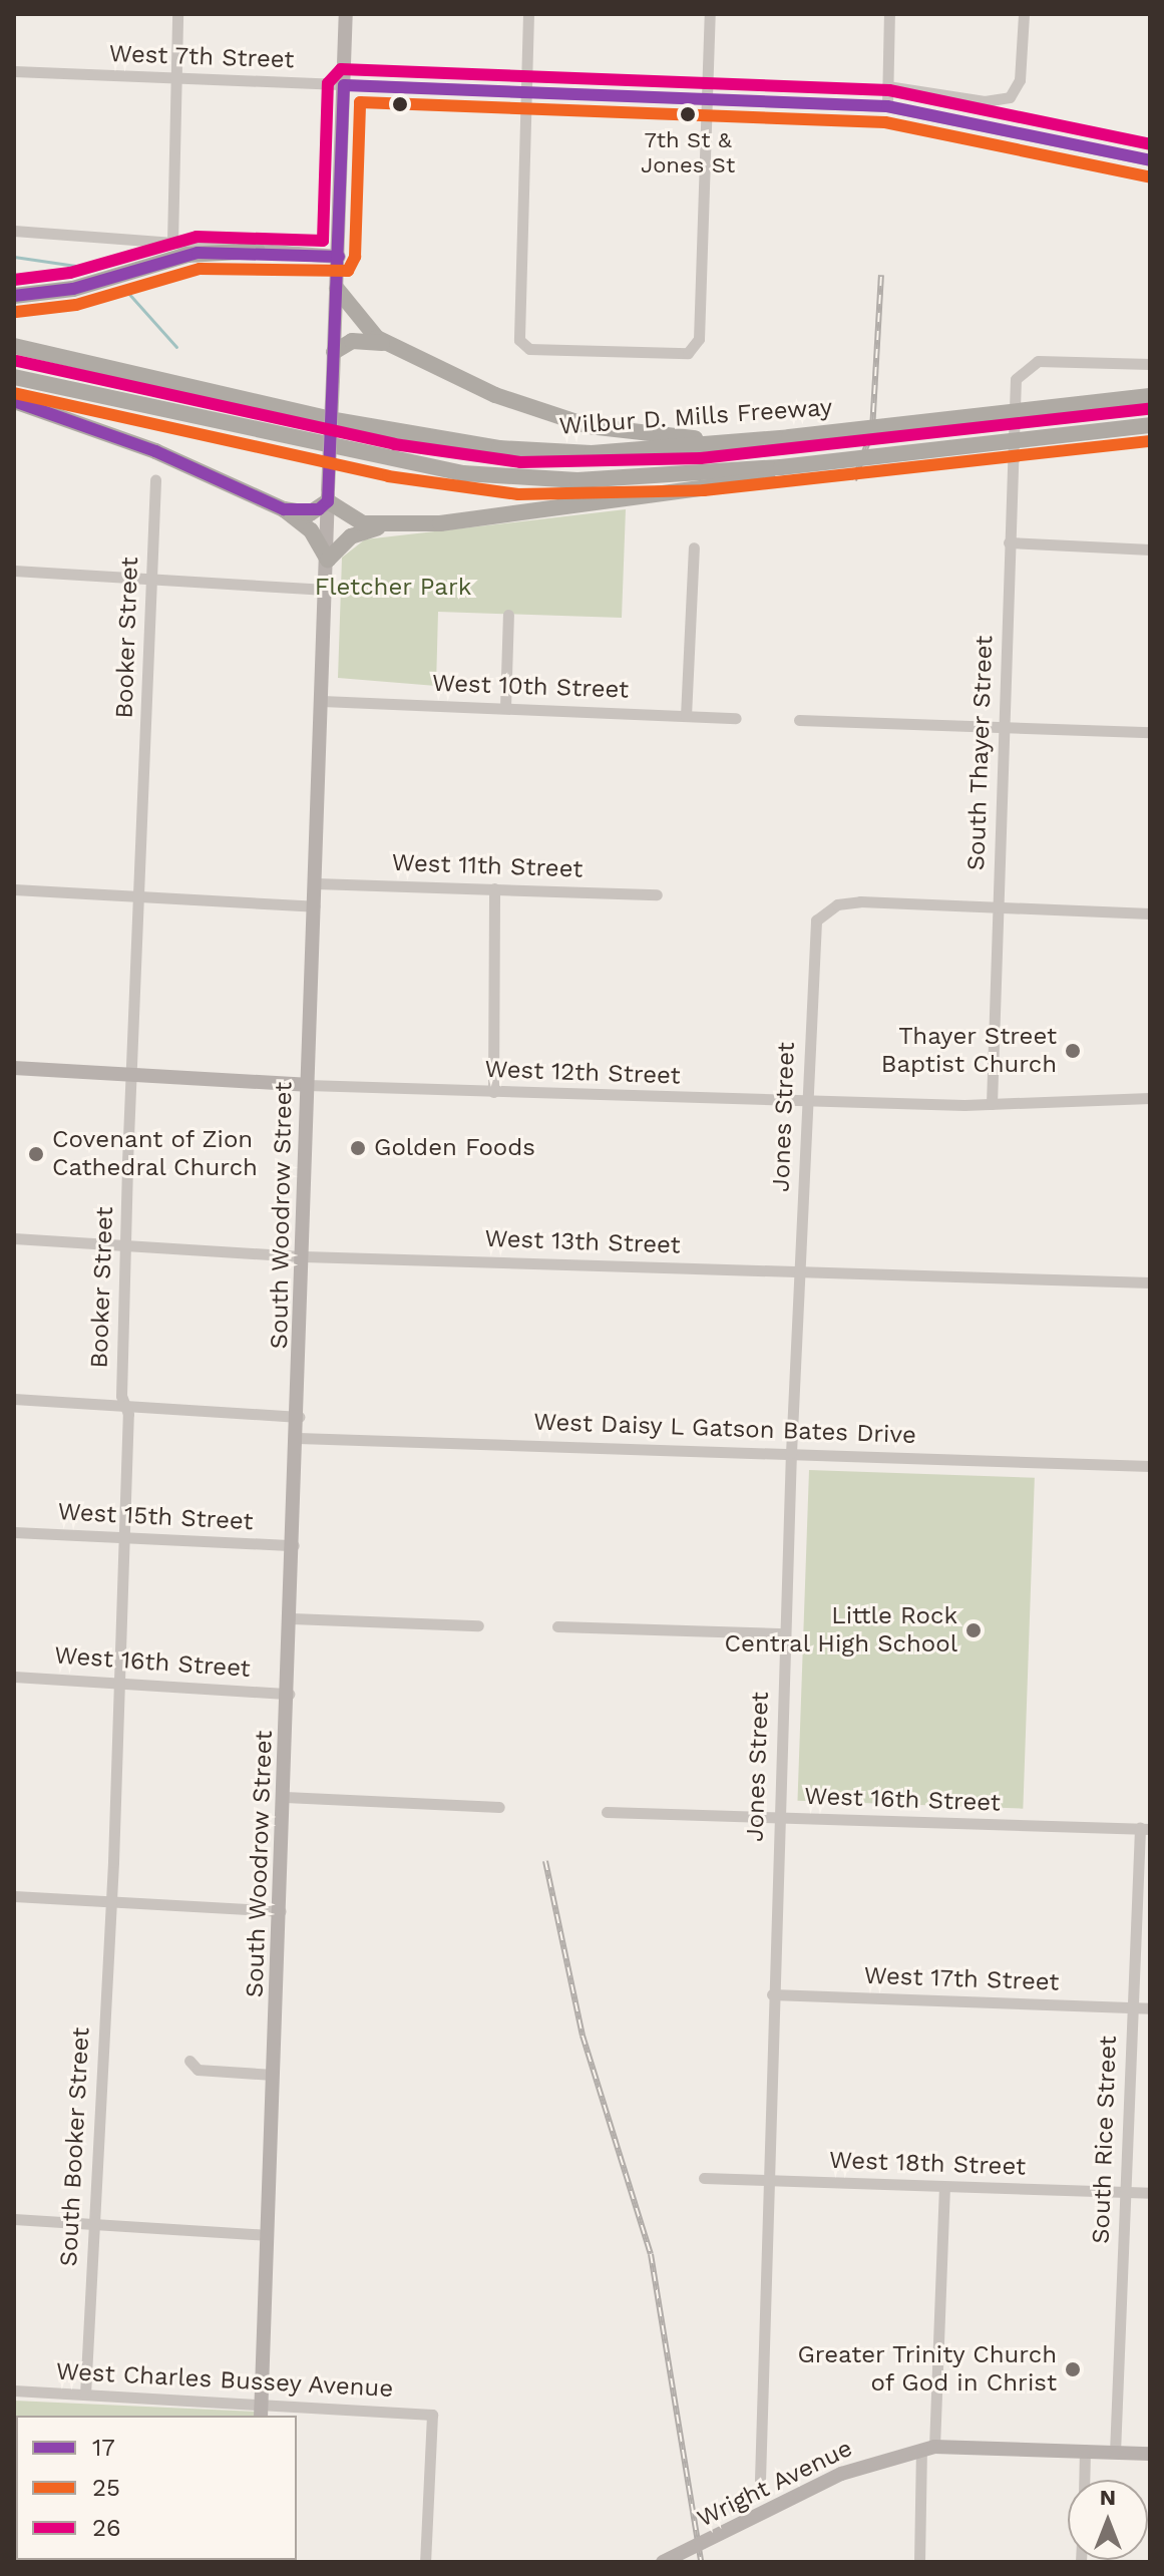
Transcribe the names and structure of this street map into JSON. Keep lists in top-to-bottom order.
{
  "streets": {
    "highway": ["Wilbur D. Mills Freeway"],
    "main road": ["West 12th Street", "South Woodrow Street", "Wright Avenue"],
    "street": [
      "West 7th Street",
      "Booker Street",
      "West 10th Street",
      "South Thayer Street",
      "West 11th Street",
      "Jones Street",
      "West 13th Street",
      "West Daisy L Gatson Bates Drive",
      "West 15th Street",
      "West 16th Street",
      "West 17th Street",
      "South Rice Street",
      "South Booker Street",
      "West 18th Street",
      "West Charles Bussey Avenue"
    ]
  },
  "crossings": [
    ["West 7th Street", "South Woodrow Street"],
    ["Booker Street", "West 12th Street"],
    ["Booker Street", "West 13th Street"],
    ["Booker Street", "West 15th Street"],
    ["Booker Street", "West 16th Street"],
    ["Booker Street", "South Booker Street"],
    ["West 10th Street", "South Woodrow Street"],
    ["South Thayer Street", "West 12th Street"],
    ["South Thayer Street", "Jones Street"],
    ["West 11th Street", "South Woodrow Street"],
    ["West 12th Street", "Jones Street"],
    ["West 12th Street", "South Woodrow Street"],
    ["Jones Street", "West 13th Street"],
    ["Jones Street", "West Daisy L Gatson Bates Drive"],
    ["Jones Street", "West 16th Street"],
    ["Jones Street", "West 17th Street"],
    ["Jones Street", "West 18th Street"],
    ["South Woodrow Street", "West 13th Street"],
    ["South Woodrow Street", "West Daisy L Gatson Bates Drive"],
    ["South Woodrow Street", "West 15th Street"],
    ["South Woodrow Street", "West 16th Street"],
    ["South Woodrow Street", "West Charles Bussey Avenue"],
    ["West 16th Street", "South Rice Street"],
    ["West 17th Street", "South Rice Street"],
    ["South Rice Street", "West 18th Street"],
    ["South Rice Street", "Wright Avenue"],
    ["South Booker Street", "West Charles Bussey Avenue"]
  ],
  "parks": ["Fletcher Park"],
  "places": [
    "7th St & Jones St",
    "Thayer Street Baptist Church",
    "Golden Foods",
    "Covenant of Zion Cathedral Church",
    "Little Rock Central High School",
    "Greater Trinity Church of God in Christ"
  ],
  "lines": ["transit line 26", "transit line 17", "transit line 25"],
  "legend": ["17", "25", "26"],
  "north": "top"
}
